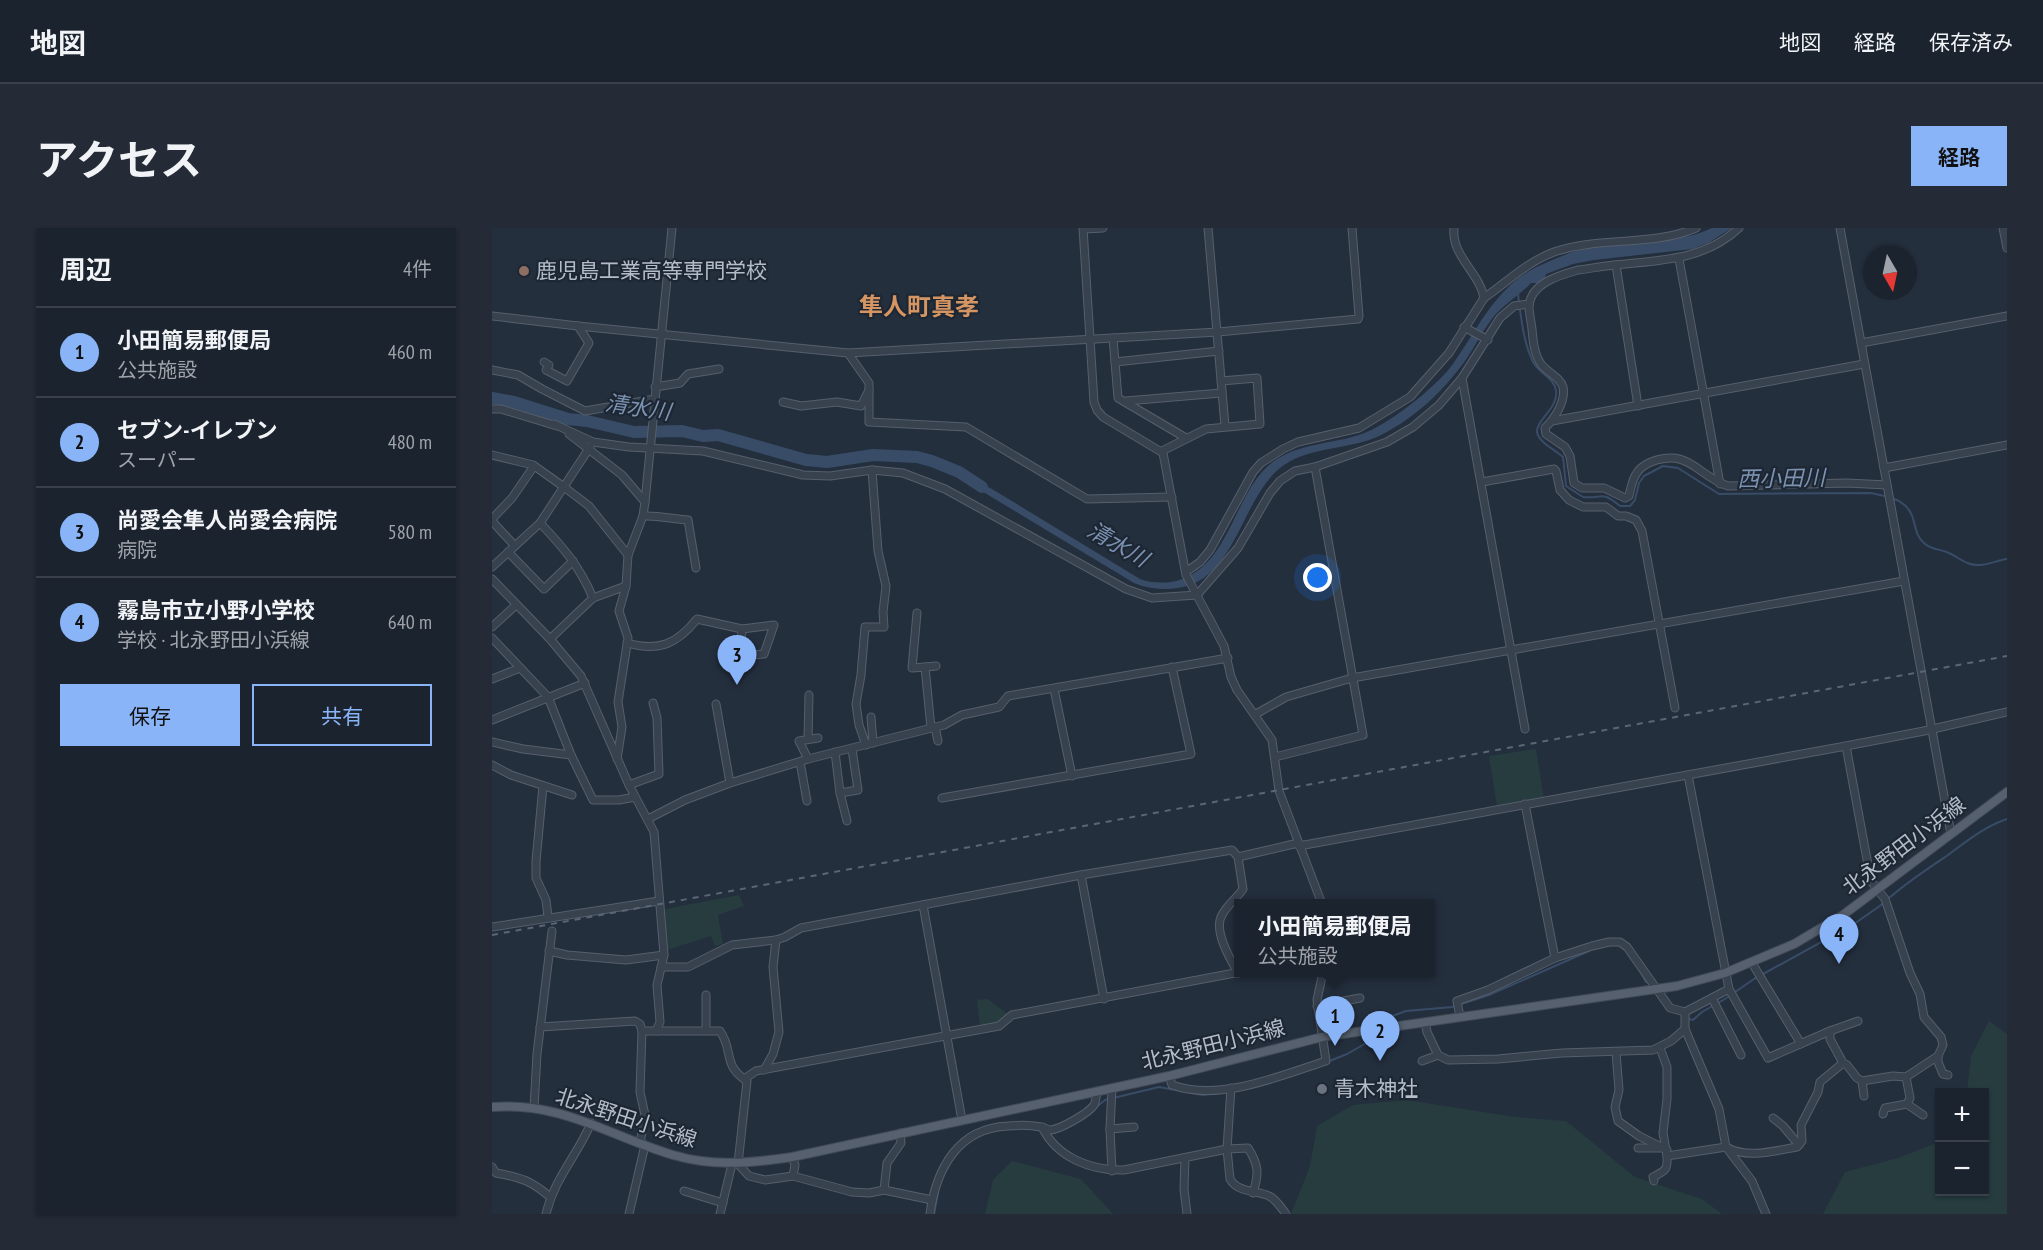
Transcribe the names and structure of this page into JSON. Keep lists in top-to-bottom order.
{
  "streets": {
    "main road": ["北永野田小浜線"]
  },
  "districts": ["隼人町真孝"],
  "water": ["清水川", "西小田川"],
  "places": ["鹿児島工業高等専門学校", "青木神社"],
  "north": "bottom",
  "page": {
    "header": "地図",
    "nav": ["地図", "経路", "保存済み"],
    "title": "アクセス",
    "buttons": [
      "経路",
      ["保存", "共有"]
    ],
    "heading": ["周辺", "4件"],
    "list": [
      {
        "mark": "1",
        "name": "小田簡易郵便局",
        "note": "公共施設",
        "value": "460 m"
      },
      {
        "mark": "2",
        "name": "セブン-イレブン",
        "note": "スーパー",
        "value": "480 m"
      },
      {
        "mark": "3",
        "name": "尚愛会隼人尚愛会病院",
        "note": "病院",
        "value": "580 m"
      },
      {
        "mark": "4",
        "name": "霧島市立小野小学校",
        "note": "学校 · 北永野田小浜線",
        "value": "640 m"
      }
    ],
    "pins": [
      "3",
      "4",
      "1",
      "2"
    ],
    "popup": ["小田簡易郵便局", "公共施設"],
    "map_buttons": ["+", "−"]
  }
}
